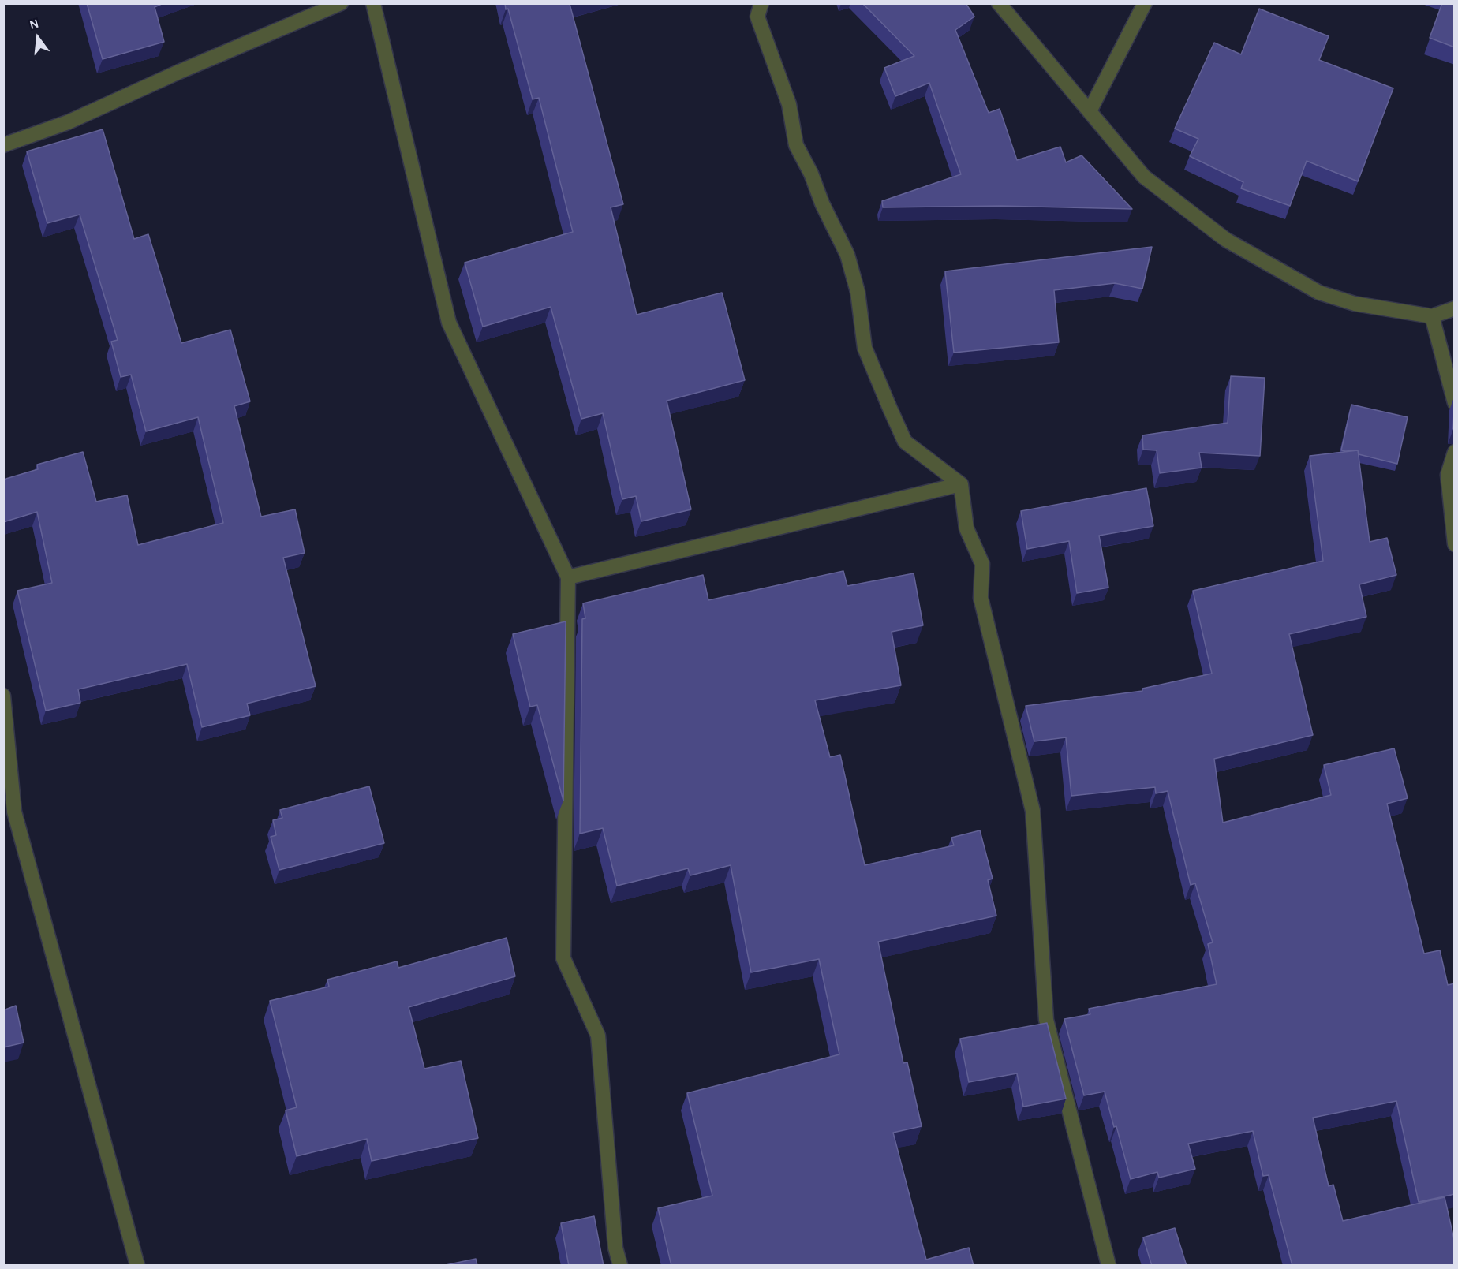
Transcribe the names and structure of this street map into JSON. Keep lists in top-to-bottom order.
{
  "north": "top"
}
